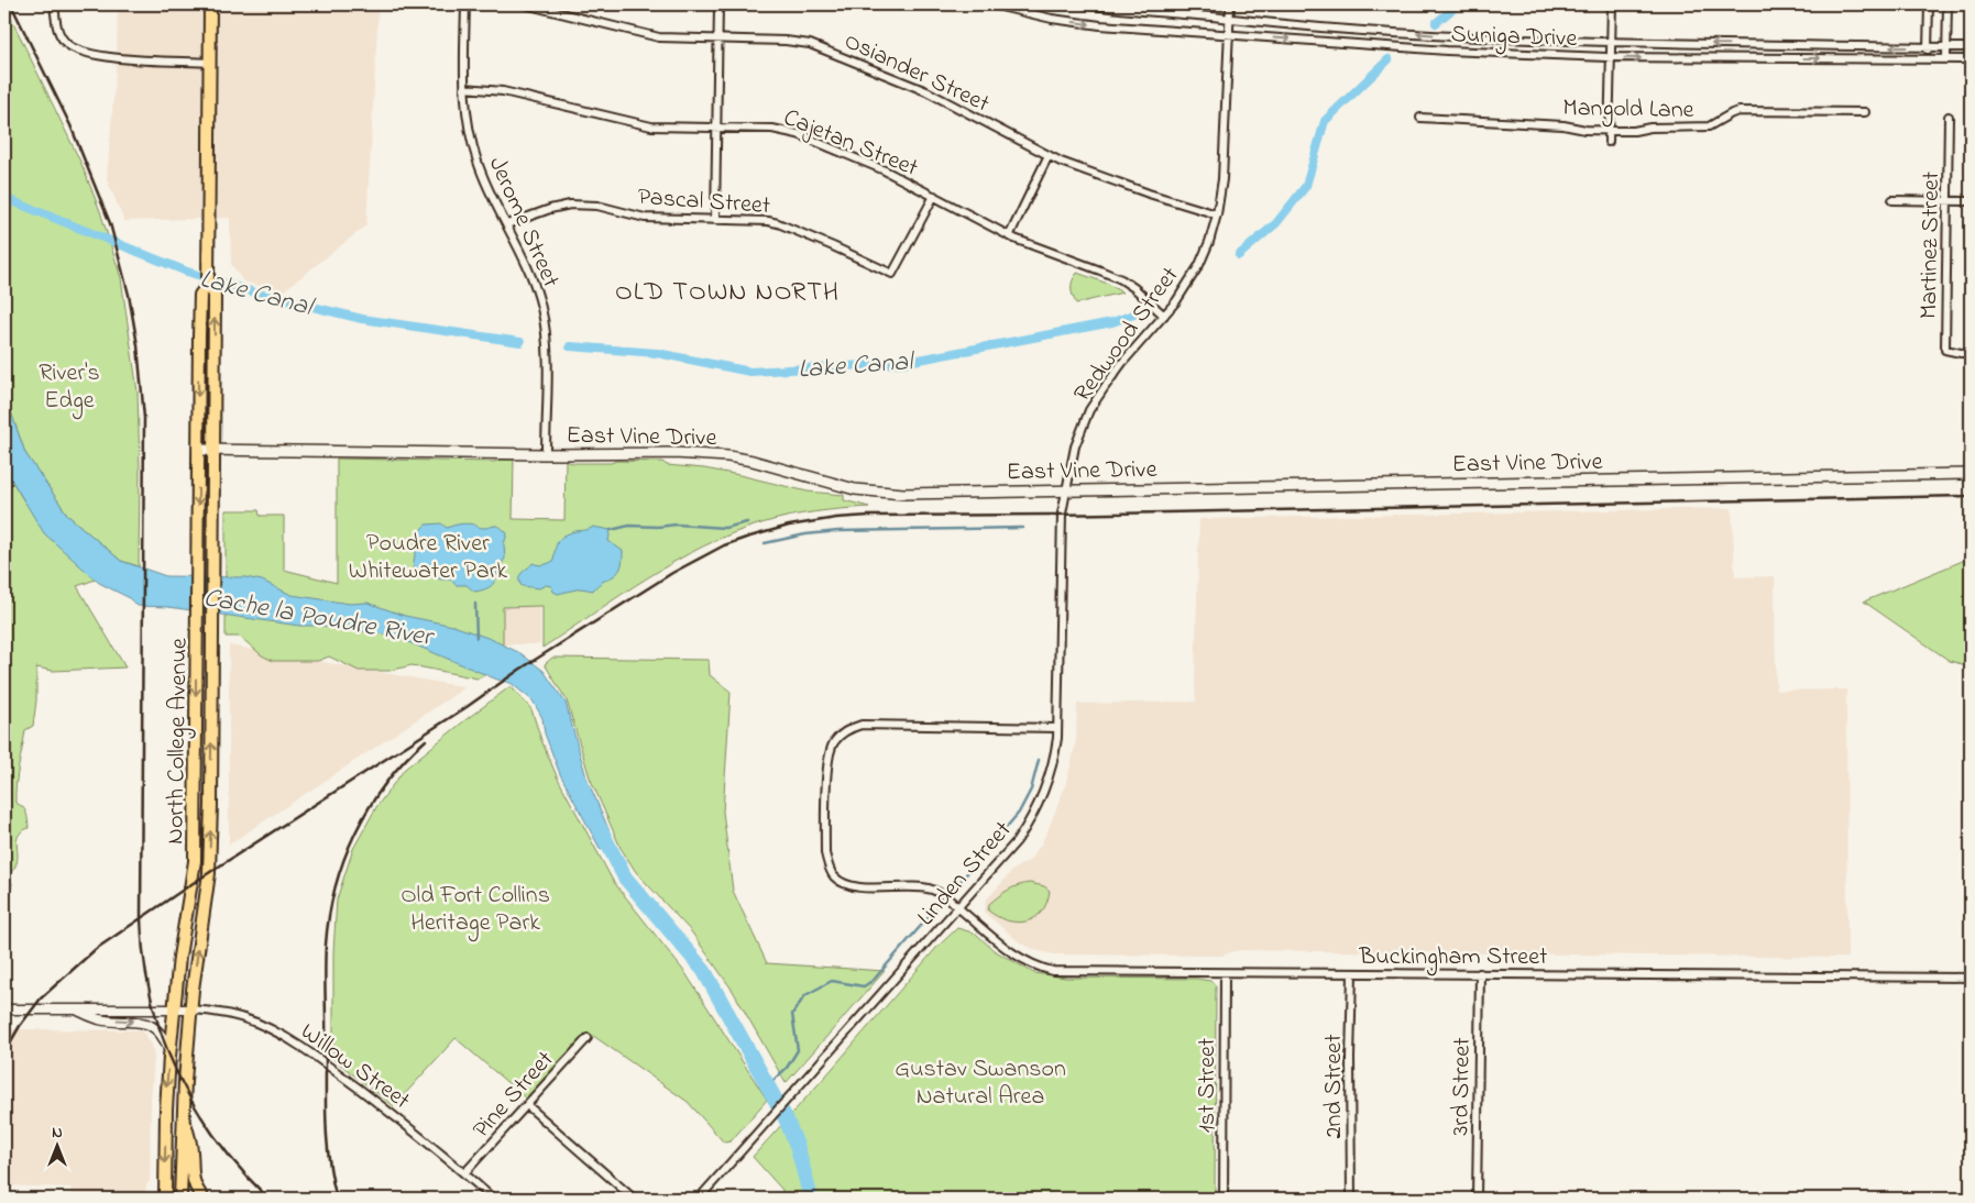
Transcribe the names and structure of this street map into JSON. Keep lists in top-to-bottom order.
{
  "streets": {
    "highway": ["North College Avenue"],
    "main road": ["East Vine Drive"],
    "street": [
      "Suniga Drive",
      "Osiander Street",
      "Mangold Lane",
      "Cajetan Street",
      "Pascal Street",
      "Jerome Street",
      "Martinez Street",
      "Redwood Street",
      "Linden Street",
      "Buckingham Street",
      "Willow Street",
      "1st Street",
      "2nd Street",
      "3rd Street",
      "Pine Street"
    ]
  },
  "crossings": [
    ["Suniga Drive", "Redwood Street"],
    ["Osiander Street", "Redwood Street"],
    ["Cajetan Street", "Pascal Street"],
    ["Cajetan Street", "Jerome Street"],
    ["Cajetan Street", "Redwood Street"],
    ["Pascal Street", "Jerome Street"],
    ["Jerome Street", "East Vine Drive"],
    ["Redwood Street", "East Vine Drive"],
    ["Redwood Street", "Linden Street"],
    ["East Vine Drive", "North College Avenue"],
    ["East Vine Drive", "Linden Street"],
    ["North College Avenue", "Willow Street"],
    ["Linden Street", "Buckingham Street"],
    ["Buckingham Street", "1st Street"],
    ["Buckingham Street", "2nd Street"],
    ["Buckingham Street", "3rd Street"],
    ["Willow Street", "Pine Street"]
  ],
  "districts": ["OLD TOWN NORTH"],
  "water": ["Lake Canal", "Cache la Poudre River"],
  "parks": [
    "River's Edge",
    "Poudre River Whitewater Park",
    "Old Fort Collins Heritage Park",
    "Gustav Swanson Natural Area"
  ],
  "north": "top"
}
